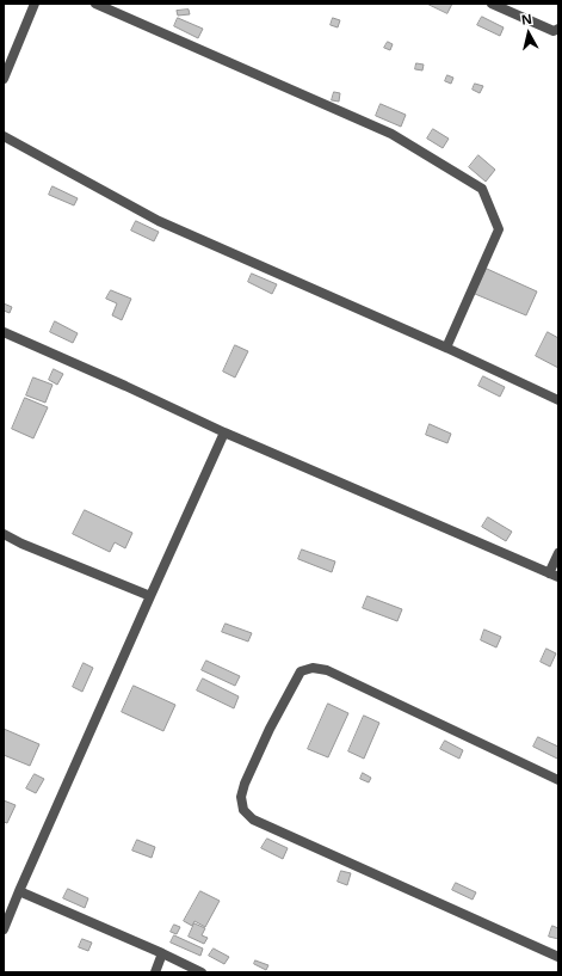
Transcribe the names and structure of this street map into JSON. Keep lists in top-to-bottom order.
{
  "north": "top"
}
